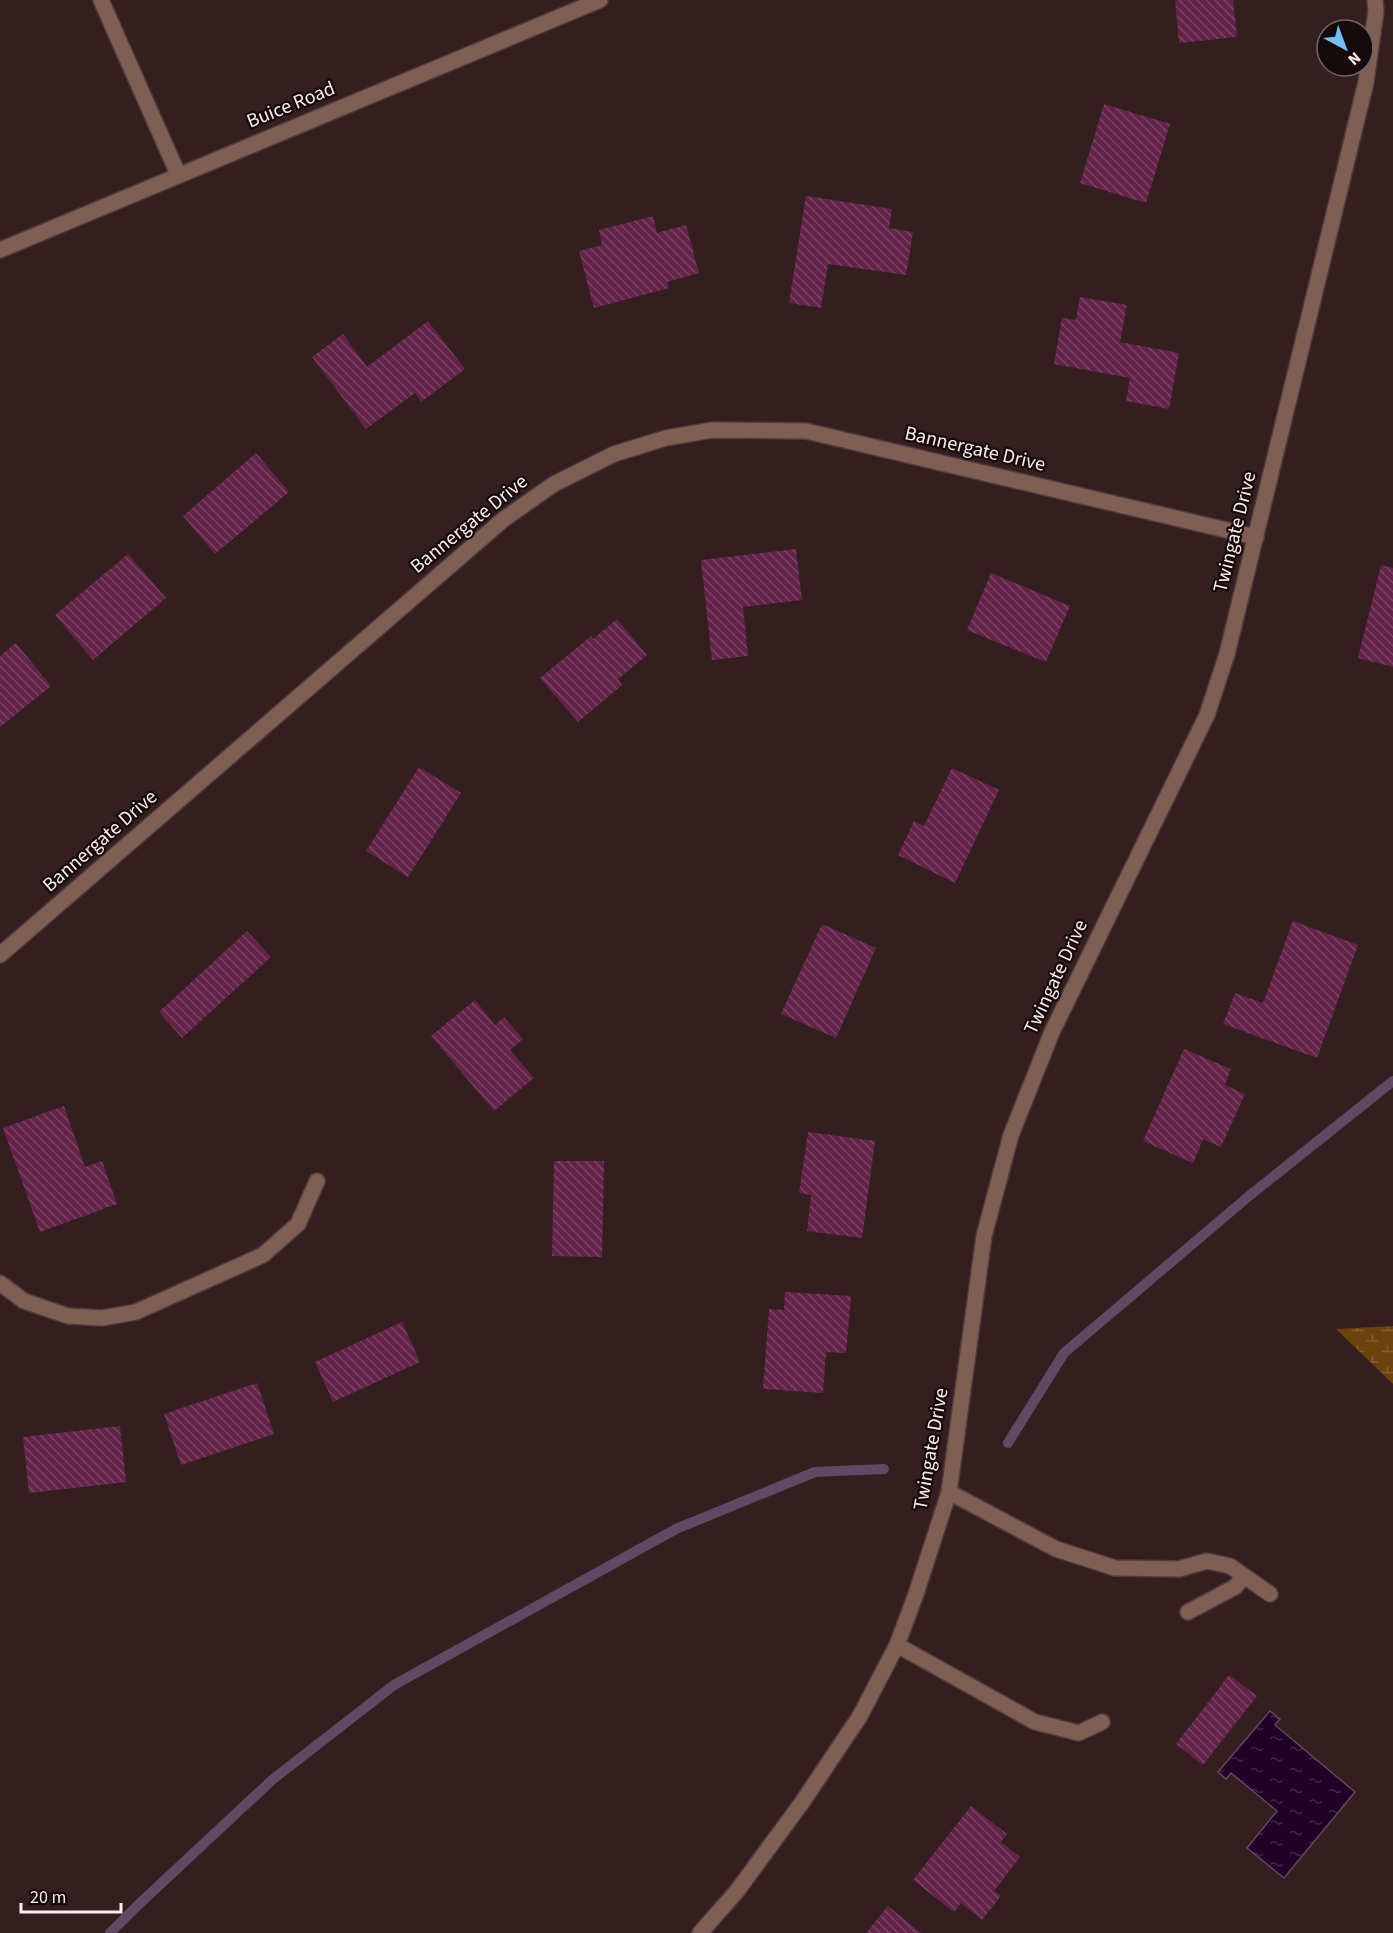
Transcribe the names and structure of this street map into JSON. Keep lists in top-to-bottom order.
{
  "streets": {
    "street": ["Buice Road", "Bannergate Drive", "Twingate Drive"]
  },
  "crossings": [
    ["Bannergate Drive", "Twingate Drive"]
  ],
  "scale_bar": "20 m",
  "north": "bottom right"
}
